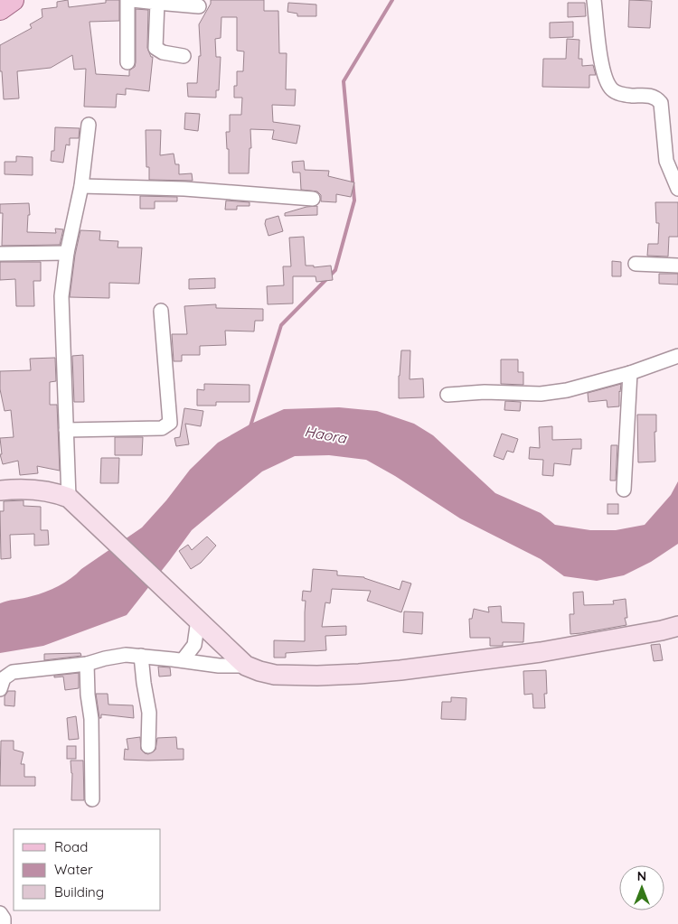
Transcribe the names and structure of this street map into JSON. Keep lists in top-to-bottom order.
{
  "water": ["Haora"],
  "legend": ["Road", "Water", "Building"],
  "north": "top"
}
